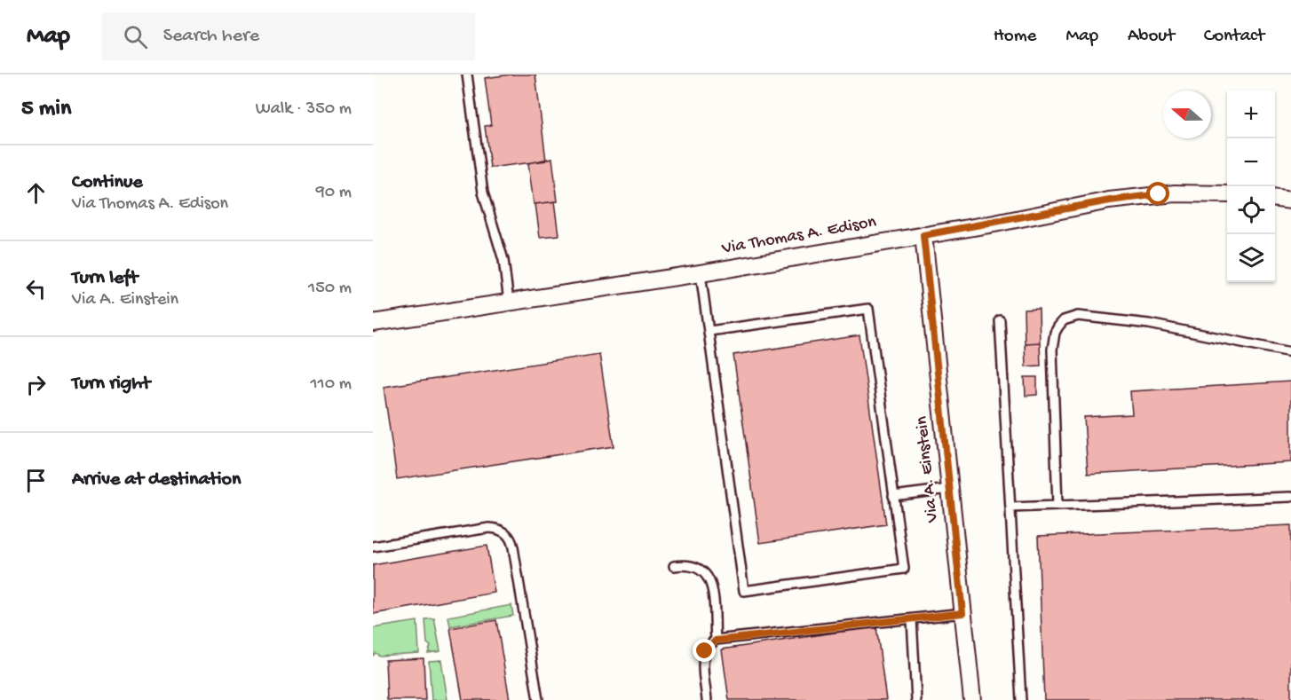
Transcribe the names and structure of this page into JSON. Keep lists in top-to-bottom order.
{
  "streets": {
    "street": ["Via Thomas A. Edison", "Via A. Einstein"]
  },
  "crossings": [
    ["Via Thomas A. Edison", "Via A. Einstein"]
  ],
  "north": "left",
  "page": {
    "header": "Map",
    "search": "Search here",
    "nav": [
      "Home",
      "Map",
      "About",
      "Contact"
    ],
    "heading": ["5 min", "Walk · 350 m"],
    "map_buttons": ["+", "−"],
    "list": [
      ["Continue", "Via Thomas A. Edison", "90 m"],
      ["Turn left", "Via A. Einstein", "150 m"],
      ["Turn right", "110 m"],
      "Arrive at destination"
    ]
  }
}
